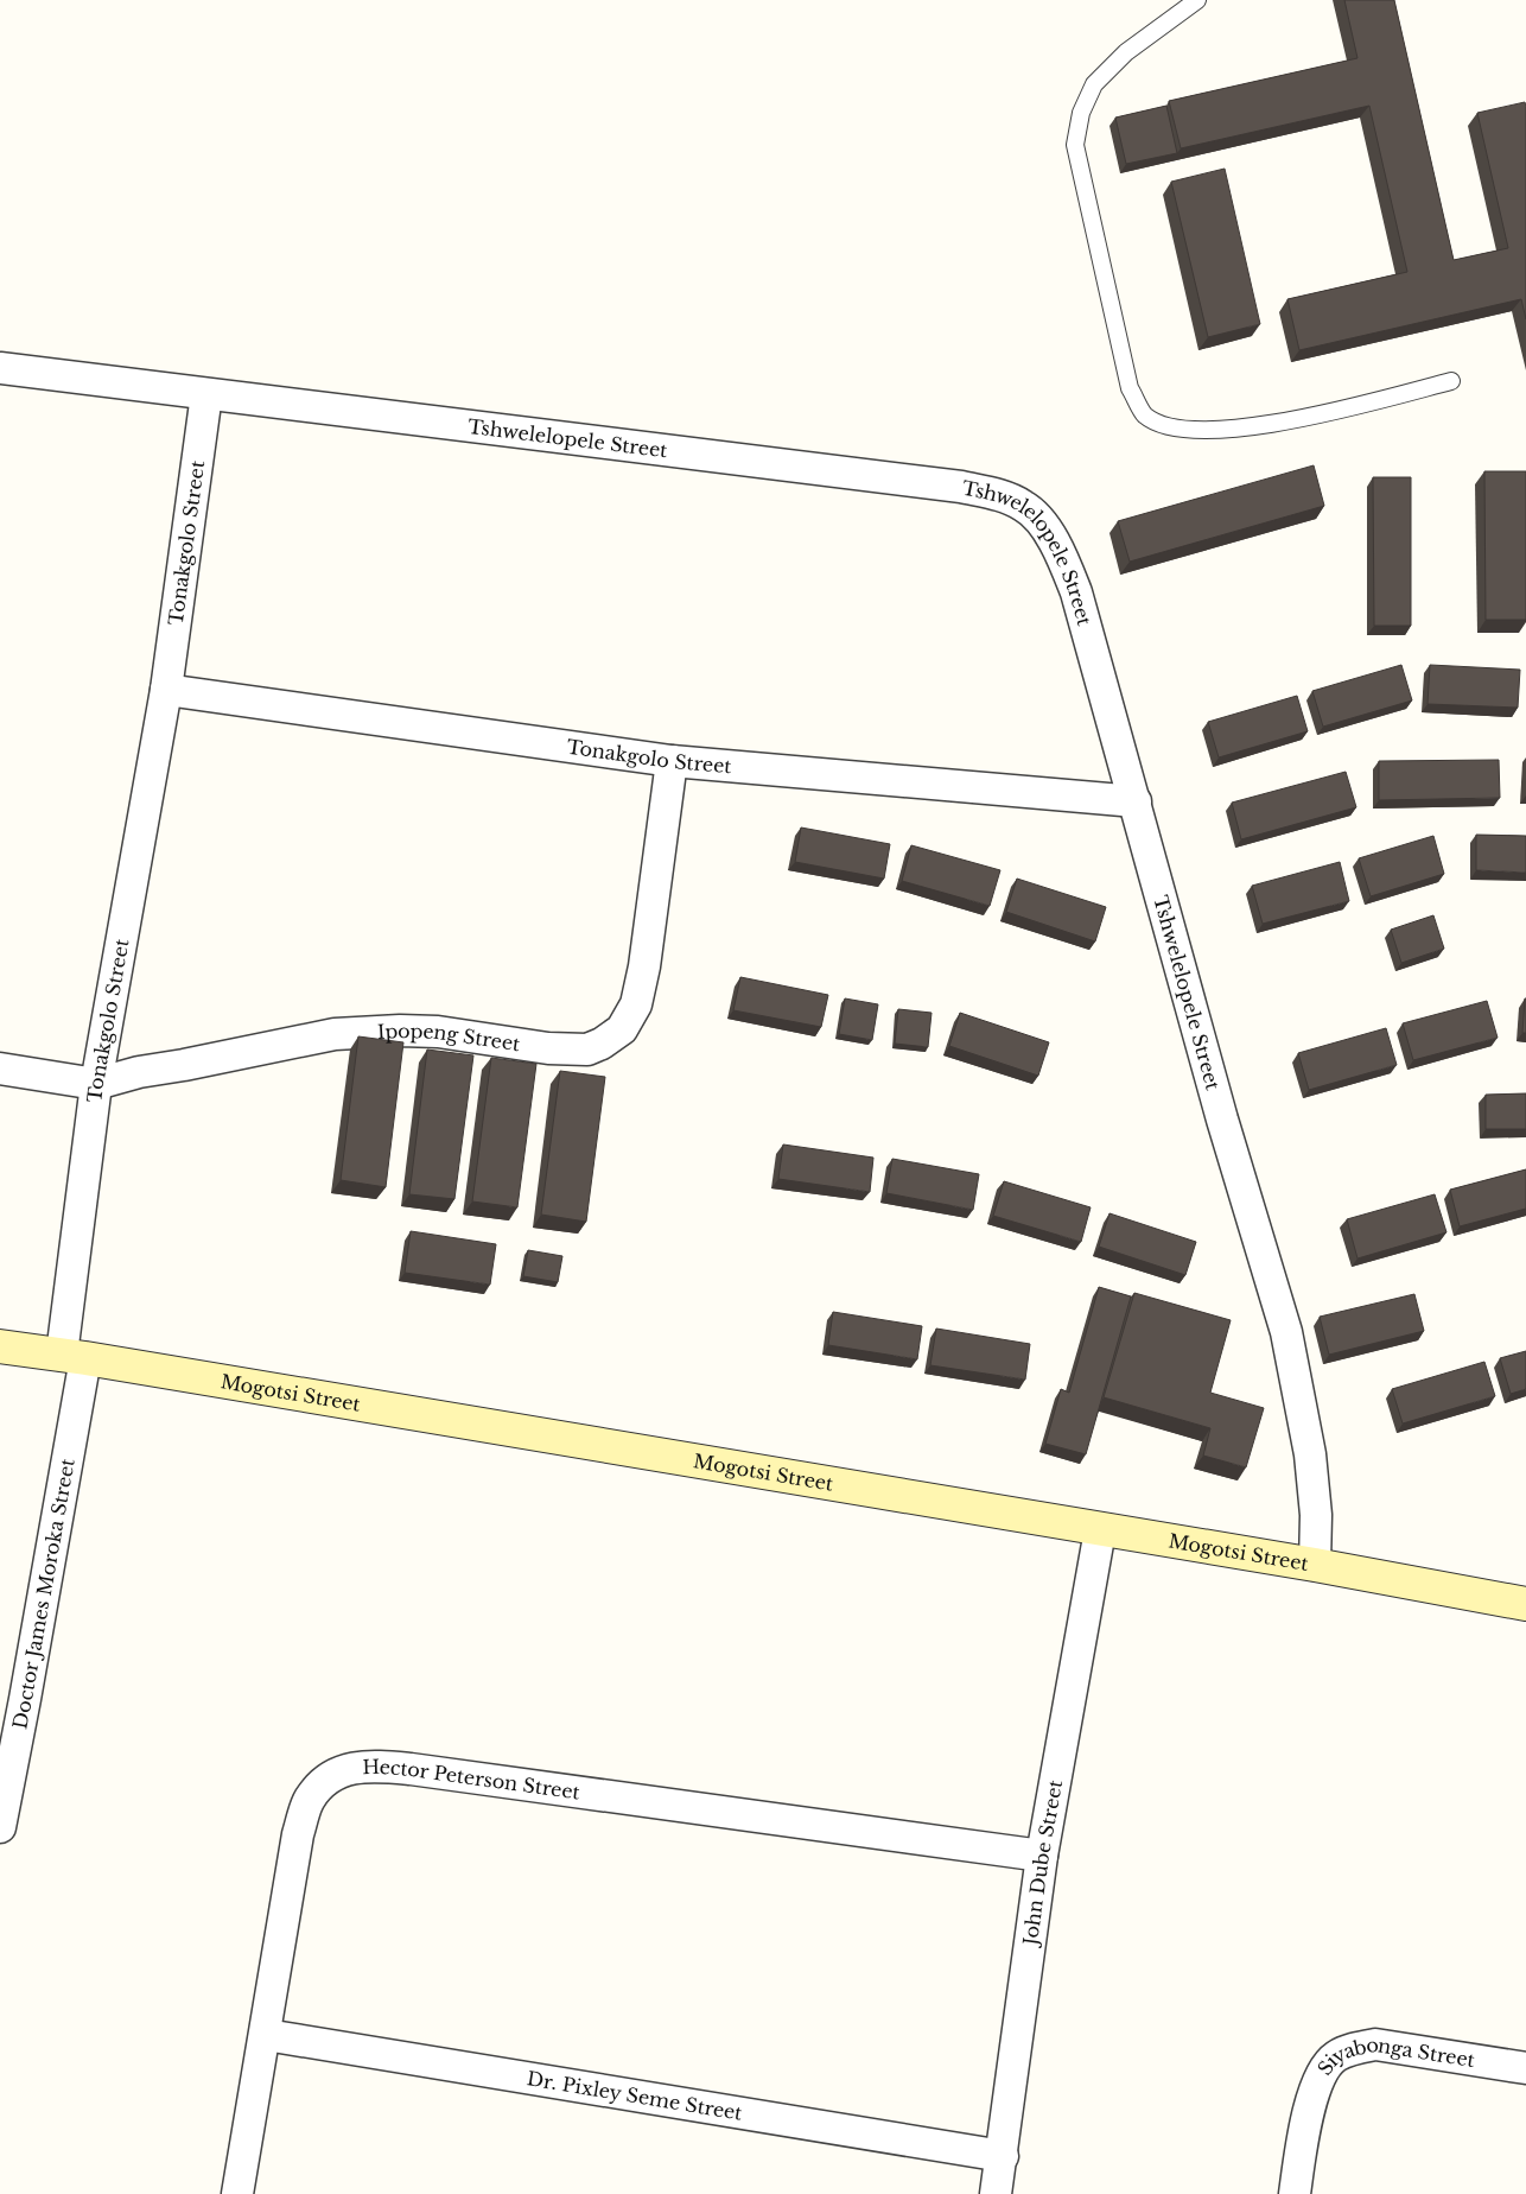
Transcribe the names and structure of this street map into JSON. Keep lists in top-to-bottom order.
{
  "streets": {
    "street": [
      "Tshwelelopele Street",
      "Tonakgolo Street",
      "Ipopeng Street",
      "Mogotsi Street",
      "Doctor James Moroka Street",
      "Hector Peterson Street",
      "John Dube Street",
      "Siyabonga Street",
      "Dr. Pixley Seme Street"
    ]
  },
  "crossings": [
    ["Tshwelelopele Street", "Tonakgolo Street"],
    ["Tshwelelopele Street", "Mogotsi Street"],
    ["Tonakgolo Street", "Ipopeng Street"],
    ["Tonakgolo Street", "Mogotsi Street"],
    ["Tonakgolo Street", "Doctor James Moroka Street"],
    ["Mogotsi Street", "Doctor James Moroka Street"],
    ["Mogotsi Street", "John Dube Street"],
    ["Hector Peterson Street", "John Dube Street"],
    ["Hector Peterson Street", "Dr. Pixley Seme Street"],
    ["John Dube Street", "Dr. Pixley Seme Street"]
  ]
}
